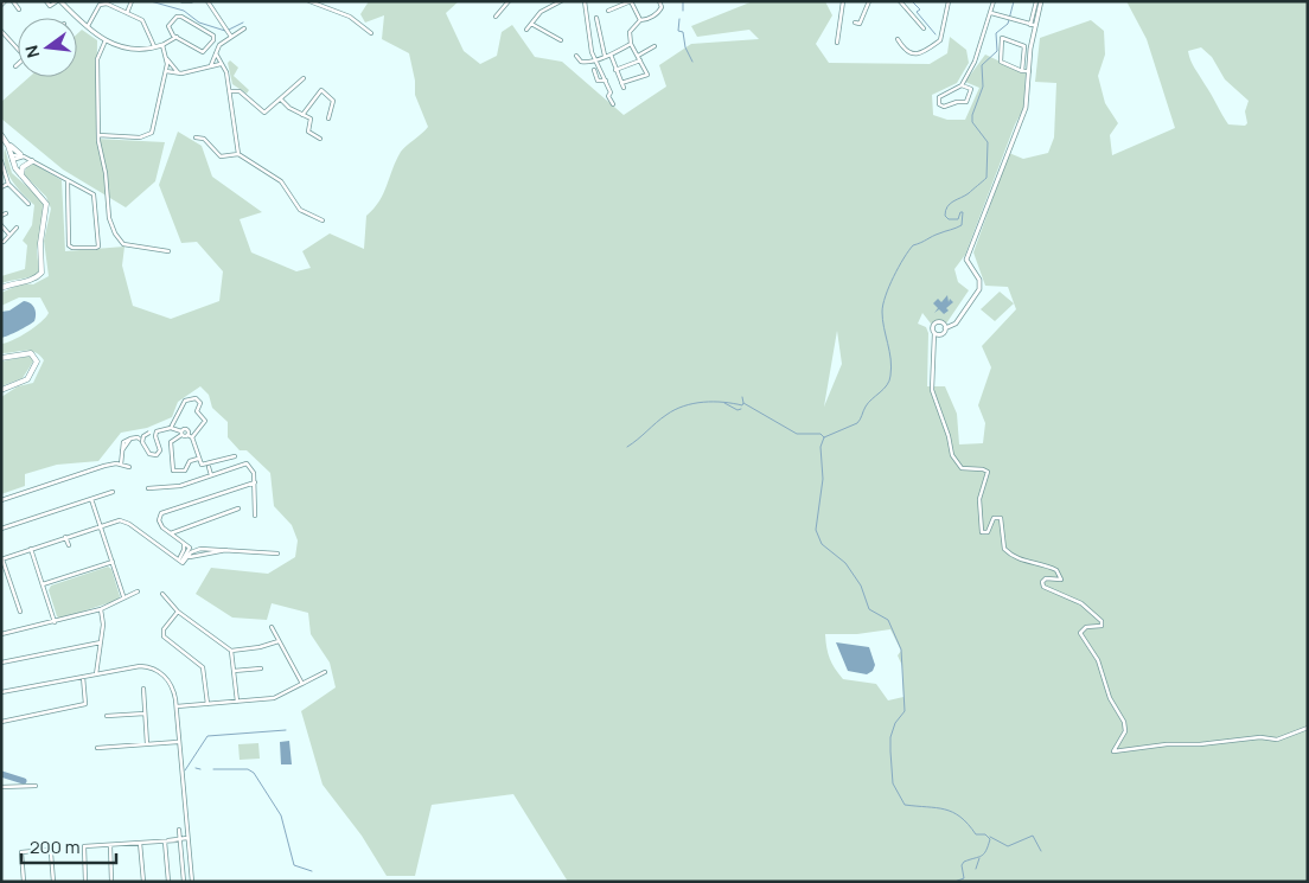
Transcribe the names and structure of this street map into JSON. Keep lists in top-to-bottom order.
{
  "scale_bar": "200 m",
  "north": "left"
}
